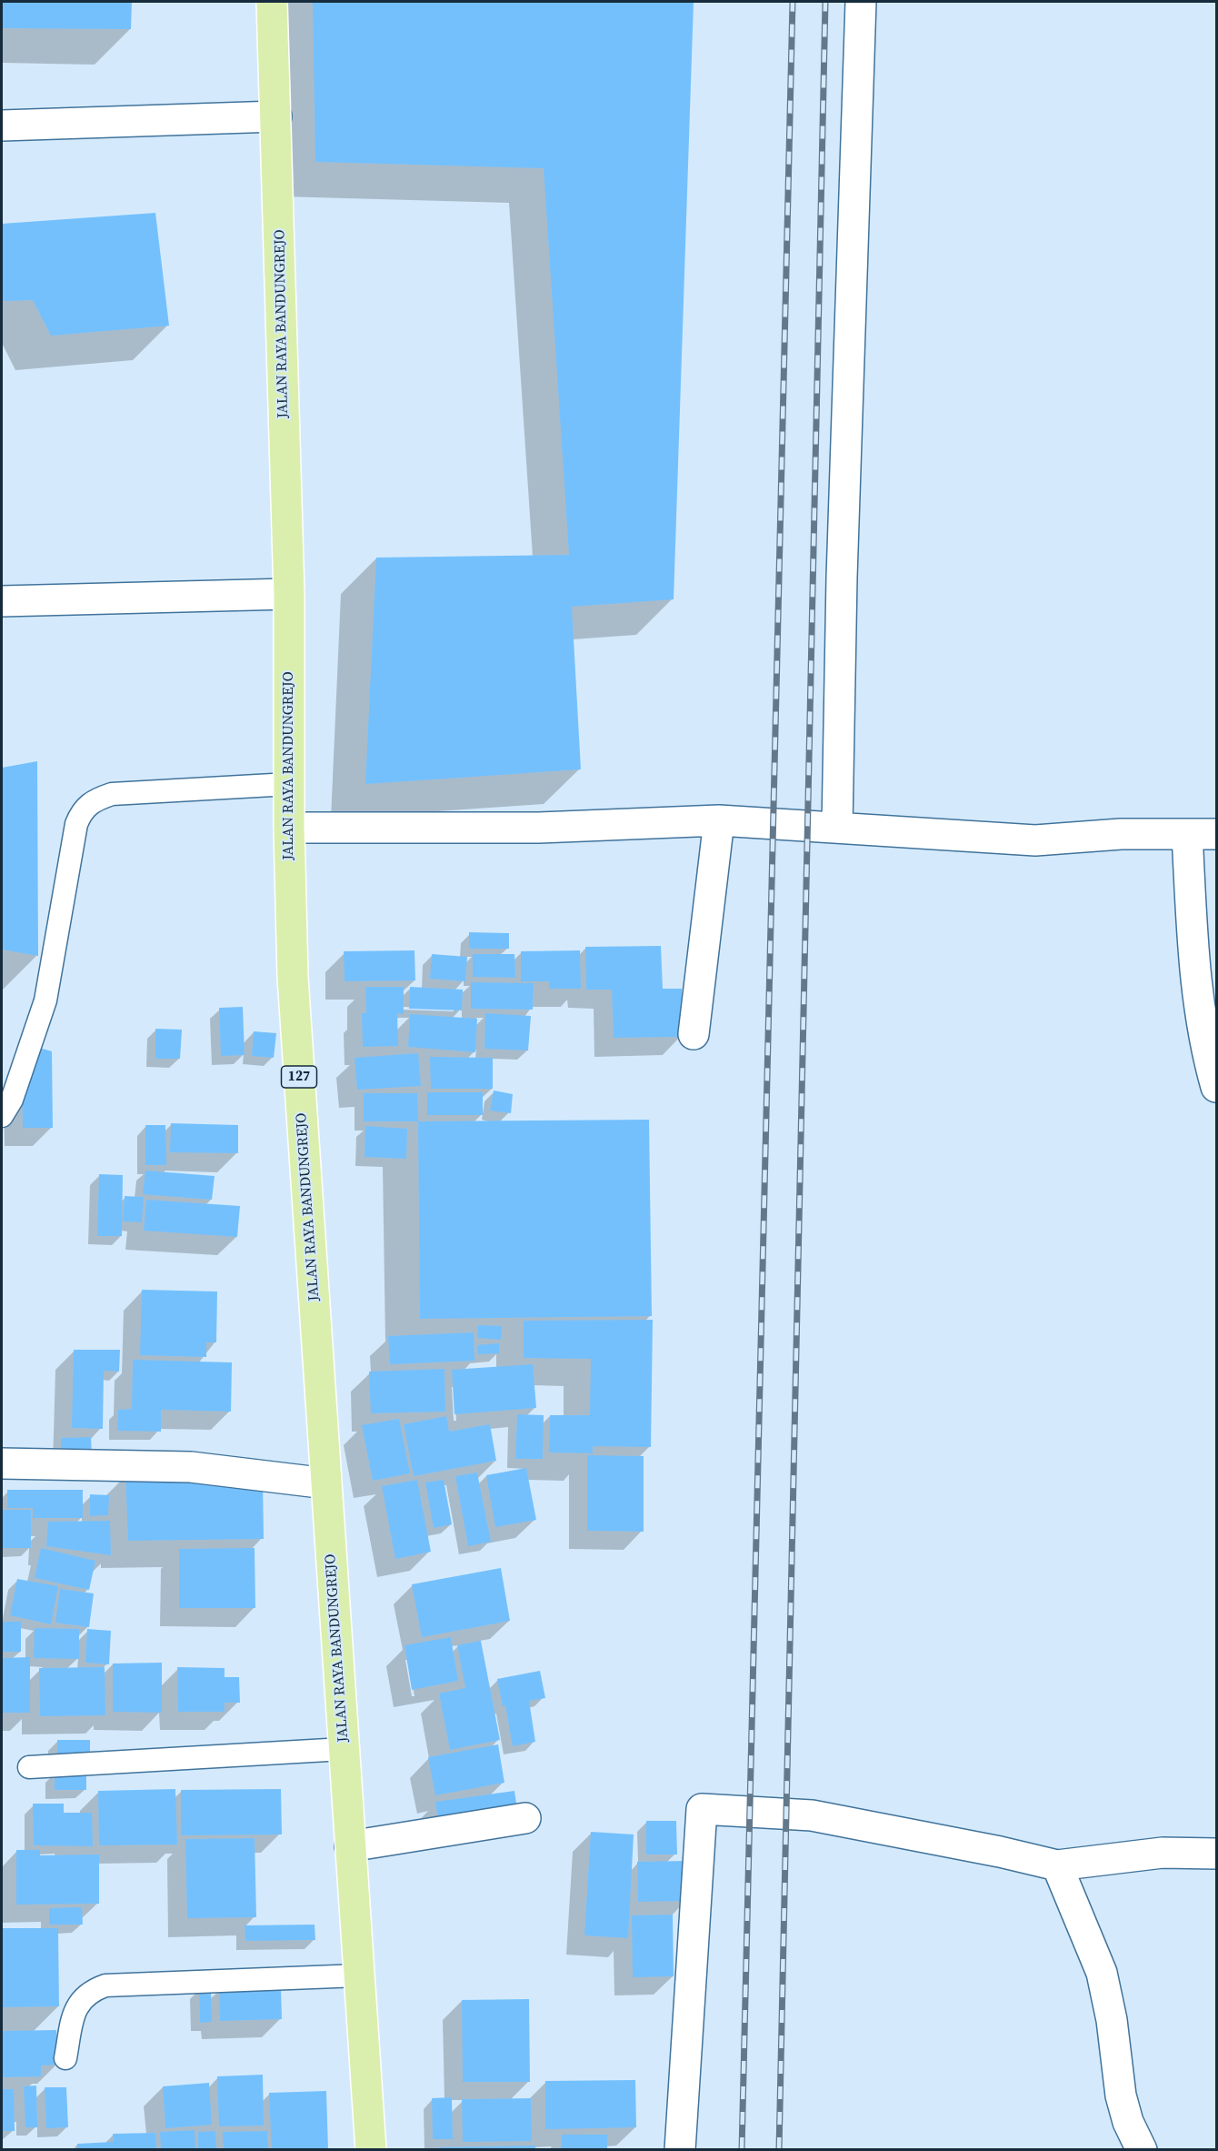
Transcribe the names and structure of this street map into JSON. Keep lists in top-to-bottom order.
{
  "streets": {
    "main road": ["JALAN RAYA BANDUNGREJO", "127"]
  }
}
